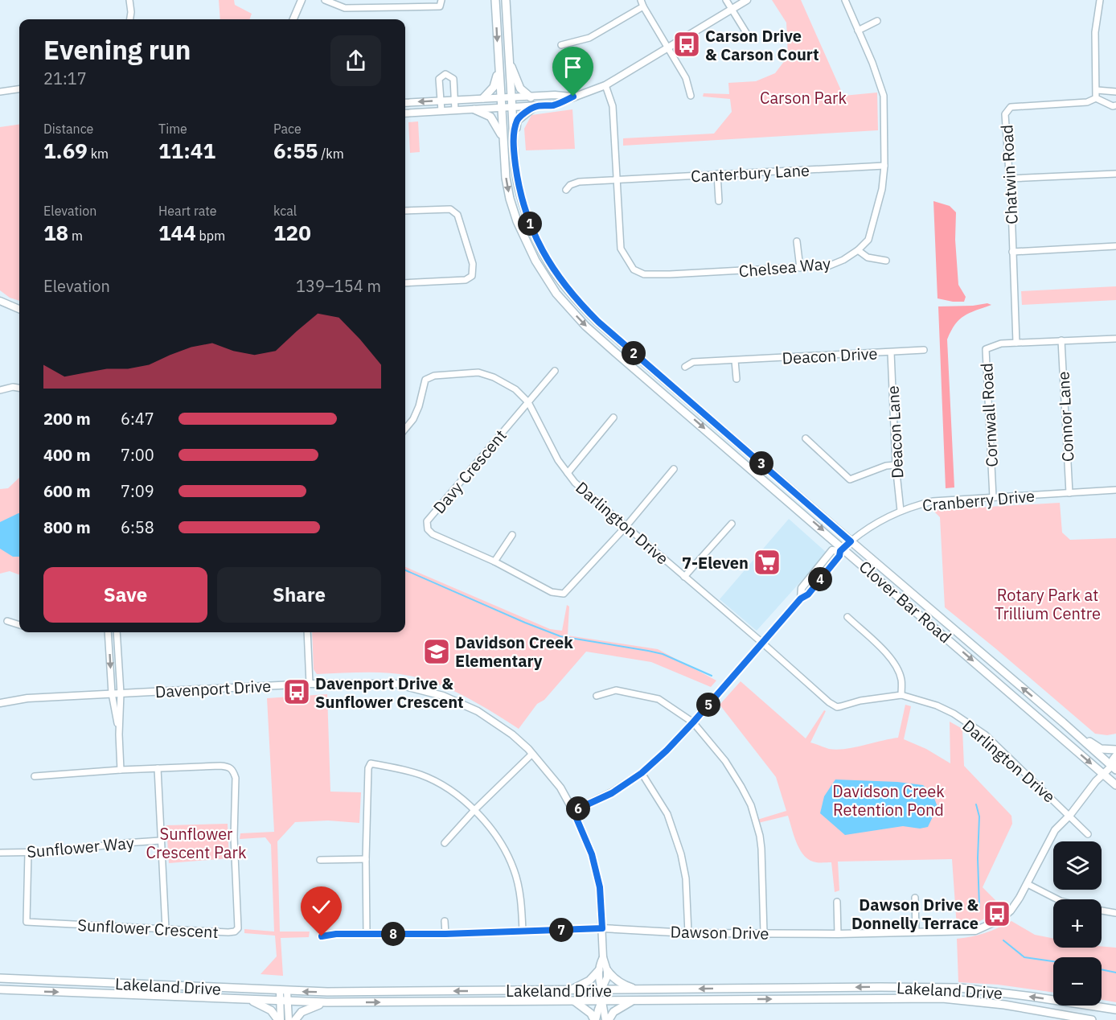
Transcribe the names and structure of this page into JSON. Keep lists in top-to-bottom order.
{
  "streets": {
    "main road": ["Clover Bar Road", "Lakeland Drive"],
    "street": [
      "Canterbury Lane",
      "Chatwin Road",
      "Chelsea Way",
      "Deacon Drive",
      "Cornwall Road",
      "Connor Lane",
      "Deacon Lane",
      "Davy Crescent",
      "Cranberry Drive",
      "Darlington Drive",
      "Davenport Drive",
      "Sunflower Way",
      "Sunflower Crescent",
      "Dawson Drive"
    ]
  },
  "crossings": [
    ["Canterbury Lane", "Chelsea Way"],
    ["Chatwin Road", "Cornwall Road"],
    ["Deacon Drive", "Deacon Lane"],
    ["Cornwall Road", "Connor Lane"],
    ["Cornwall Road", "Cranberry Drive"],
    ["Connor Lane", "Cranberry Drive"],
    ["Deacon Lane", "Cranberry Drive"],
    ["Davy Crescent", "Darlington Drive"],
    ["Cranberry Drive", "Clover Bar Road"],
    ["Darlington Drive", "Dawson Drive"],
    ["Clover Bar Road", "Dawson Drive"],
    ["Davenport Drive", "Dawson Drive"],
    ["Davenport Drive", "Lakeland Drive"],
    ["Sunflower Way", "Sunflower Crescent"]
  ],
  "parks": [
    "Carson Park",
    "Rotary Park at Trillium Centre",
    "Davidson Creek Retention Pond",
    "Sunflower Crescent Park"
  ],
  "places": {
    "bus stop": ["Carson Drive & Carson Court", "Davenport Drive & Sunflower Crescent", "Dawson Drive & Donnelly Terrace"],
    "supermarket": ["7-Eleven"],
    "school or university": ["Davidson Creek Elementary"]
  },
  "page": {
    "heading": ["Evening run", "21:17"],
    "stats": [
      ["Distance", "1.69 km"],
      ["Time", "11:41"],
      ["Pace", "6:55 /km"],
      ["Elevation", "18 m"],
      ["Heart rate", "144 bpm"],
      ["kcal", "120"]
    ],
    "pins": [
      "1",
      "2",
      "3",
      "4",
      "5",
      "6",
      "7",
      "8"
    ],
    "chart": ["Elevation", "139–154 m"],
    "list": [
      {
        "name": "200 m",
        "note": "6:47"
      },
      {
        "name": "400 m",
        "note": "7:00"
      },
      {
        "name": "600 m",
        "note": "7:09"
      },
      {
        "name": "800 m",
        "note": "6:58"
      }
    ],
    "buttons": ["Save", "Share"],
    "map_buttons": ["+", "−"]
  }
}
